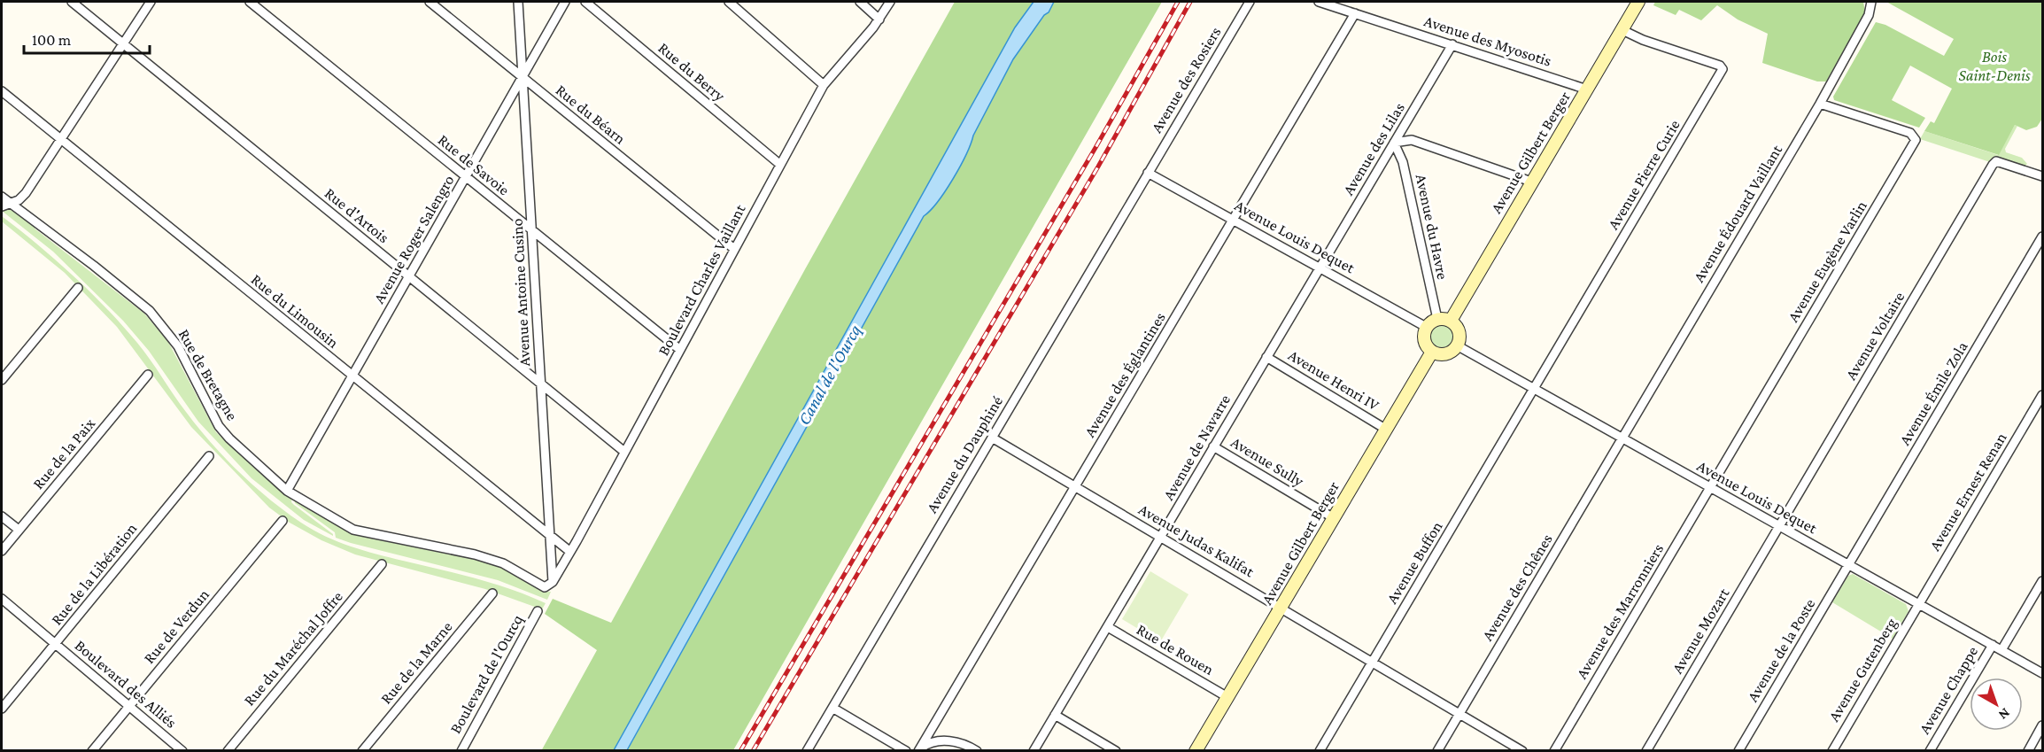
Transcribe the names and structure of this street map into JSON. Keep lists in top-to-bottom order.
{
  "streets": {
    "street": [
      "Avenue des Myosotis",
      "Rue du Berry",
      "Avenue des Rosiers",
      "Rue du Béarn",
      "Avenue des Lilas",
      "Avenue Gilbert Berger",
      "Rue de Savoie",
      "Avenue Pierre Curie",
      "Avenue Édouard Vaillant",
      "Rue d'Artois",
      "Avenue du Havre",
      "Avenue Louis Dequet",
      "Avenue Roger Salengro",
      "Avenue Eugène Varlin",
      "Boulevard Charles Vaillant",
      "Avenue Antoine Cusino",
      "Rue du Limousin",
      "Avenue Voltaire",
      "Rue de Bretagne",
      "Avenue des Églantines",
      "Avenue Henri IV",
      "Avenue Émile Zola",
      "Avenue de Navarre",
      "Rue de la Paix",
      "Avenue du Dauphiné",
      "Avenue Sully",
      "Avenue Ernest Renan",
      "Avenue Judas Kalifat",
      "Avenue Buffon",
      "Rue de la Libération",
      "Avenue des Chênes",
      "Avenue des Marronniers",
      "Rue de Verdun",
      "Avenue Mozart",
      "Rue du Maréchal Joffre",
      "Rue de Rouen",
      "Avenue de la Poste",
      "Rue de la Marne",
      "Avenue Gutenberg",
      "Boulevard de l'Ourcq",
      "Boulevard des Alliés",
      "Avenue Chappe"
    ]
  },
  "crossings": [
    ["Avenue des Myosotis", "Avenue des Lilas"],
    ["Avenue des Myosotis", "Avenue Gilbert Berger"],
    ["Avenue des Myosotis", "Avenue des Églantines"],
    ["Rue du Berry", "Boulevard Charles Vaillant"],
    ["Avenue des Rosiers", "Avenue Louis Dequet"],
    ["Avenue des Rosiers", "Avenue du Dauphiné"],
    ["Rue du Béarn", "Avenue Roger Salengro"],
    ["Rue du Béarn", "Boulevard Charles Vaillant"],
    ["Rue du Béarn", "Avenue Antoine Cusino"],
    ["Avenue des Lilas", "Avenue du Havre"],
    ["Avenue des Lilas", "Avenue Louis Dequet"],
    ["Avenue des Lilas", "Avenue de Navarre"],
    ["Avenue Gilbert Berger", "Avenue Pierre Curie"],
    ["Avenue Gilbert Berger", "Avenue du Havre"],
    ["Avenue Gilbert Berger", "Avenue Louis Dequet"],
    ["Avenue Gilbert Berger", "Avenue Henri IV"],
    ["Avenue Gilbert Berger", "Avenue Sully"],
    ["Avenue Gilbert Berger", "Avenue Judas Kalifat"],
    ["Avenue Gilbert Berger", "Rue de Rouen"],
    ["Rue de Savoie", "Avenue Roger Salengro"],
    ["Rue de Savoie", "Boulevard Charles Vaillant"],
    ["Rue de Savoie", "Avenue Antoine Cusino"],
    ["Avenue Pierre Curie", "Avenue Louis Dequet"],
    ["Avenue Pierre Curie", "Avenue Buffon"],
    ["Avenue Édouard Vaillant", "Avenue Louis Dequet"],
    ["Avenue Édouard Vaillant", "Avenue Eugène Varlin"],
    ["Avenue Édouard Vaillant", "Avenue des Chênes"],
    ["Rue d'Artois", "Avenue Roger Salengro"],
    ["Rue d'Artois", "Boulevard Charles Vaillant"],
    ["Rue d'Artois", "Avenue Antoine Cusino"],
    ["Avenue du Havre", "Avenue Louis Dequet"],
    ["Avenue Louis Dequet", "Avenue Eugène Varlin"],
    ["Avenue Louis Dequet", "Avenue Voltaire"],
    ["Avenue Louis Dequet", "Avenue des Églantines"],
    ["Avenue Louis Dequet", "Avenue Émile Zola"],
    ["Avenue Louis Dequet", "Avenue de Navarre"],
    ["Avenue Louis Dequet", "Avenue du Dauphiné"],
    ["Avenue Louis Dequet", "Avenue Ernest Renan"],
    ["Avenue Louis Dequet", "Avenue Buffon"],
    ["Avenue Louis Dequet", "Avenue des Chênes"],
    ["Avenue Louis Dequet", "Avenue des Marronniers"],
    ["Avenue Louis Dequet", "Avenue Mozart"],
    ["Avenue Louis Dequet", "Avenue de la Poste"],
    ["Avenue Louis Dequet", "Avenue Gutenberg"],
    ["Avenue Louis Dequet", "Avenue Chappe"],
    ["Avenue Roger Salengro", "Avenue Antoine Cusino"],
    ["Avenue Roger Salengro", "Rue du Limousin"],
    ["Avenue Roger Salengro", "Rue de Bretagne"],
    ["Avenue Eugène Varlin", "Avenue des Marronniers"],
    ["Boulevard Charles Vaillant", "Avenue Antoine Cusino"],
    ["Boulevard Charles Vaillant", "Rue du Limousin"],
    ["Boulevard Charles Vaillant", "Rue de Bretagne"],
    ["Avenue Antoine Cusino", "Rue du Limousin"],
    ["Avenue Antoine Cusino", "Rue de Bretagne"],
    ["Avenue Voltaire", "Avenue Mozart"],
    ["Avenue des Églantines", "Avenue Judas Kalifat"],
    ["Avenue Henri IV", "Avenue de Navarre"],
    ["Avenue Émile Zola", "Avenue de la Poste"],
    ["Avenue de Navarre", "Avenue Sully"],
    ["Avenue de Navarre", "Avenue Judas Kalifat"],
    ["Avenue de Navarre", "Rue de Rouen"],
    ["Avenue du Dauphiné", "Avenue Judas Kalifat"],
    ["Avenue Ernest Renan", "Avenue Gutenberg"],
    ["Avenue Judas Kalifat", "Avenue Buffon"],
    ["Avenue Judas Kalifat", "Avenue des Chênes"],
    ["Rue de la Libération", "Boulevard des Alliés"],
    ["Rue de Verdun", "Boulevard des Alliés"]
  ],
  "water": ["Canal de l'Ourcq"],
  "parks": ["Bois Saint-Denis"],
  "scale_bar": "100 m",
  "north": "bottom right"
}
